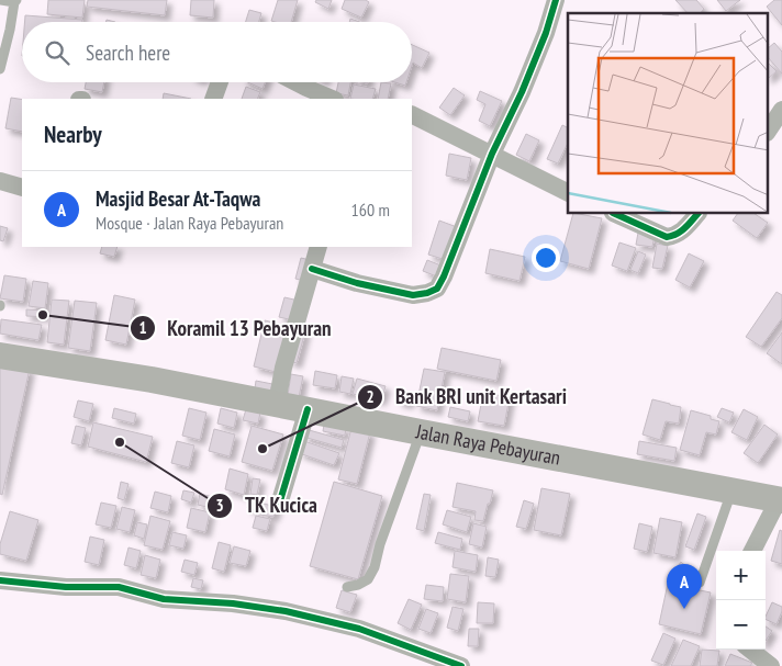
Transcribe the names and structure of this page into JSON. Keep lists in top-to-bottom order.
{
  "streets": {
    "main road": ["Jalan Raya Pebayuran"]
  },
  "places": ["Koramil 13 Pebayuran", "TK Kucica", "Bank BRI unit Kertasari"],
  "page": {
    "search": "Search here",
    "heading": "Nearby",
    "list": [
      {
        "mark": "A",
        "name": "Masjid Besar At-Taqwa",
        "note": "Mosque · Jalan Raya Pebayuran",
        "value": "160 m"
      }
    ],
    "map_buttons": ["+", "−"],
    "pins": "A"
  }
}
